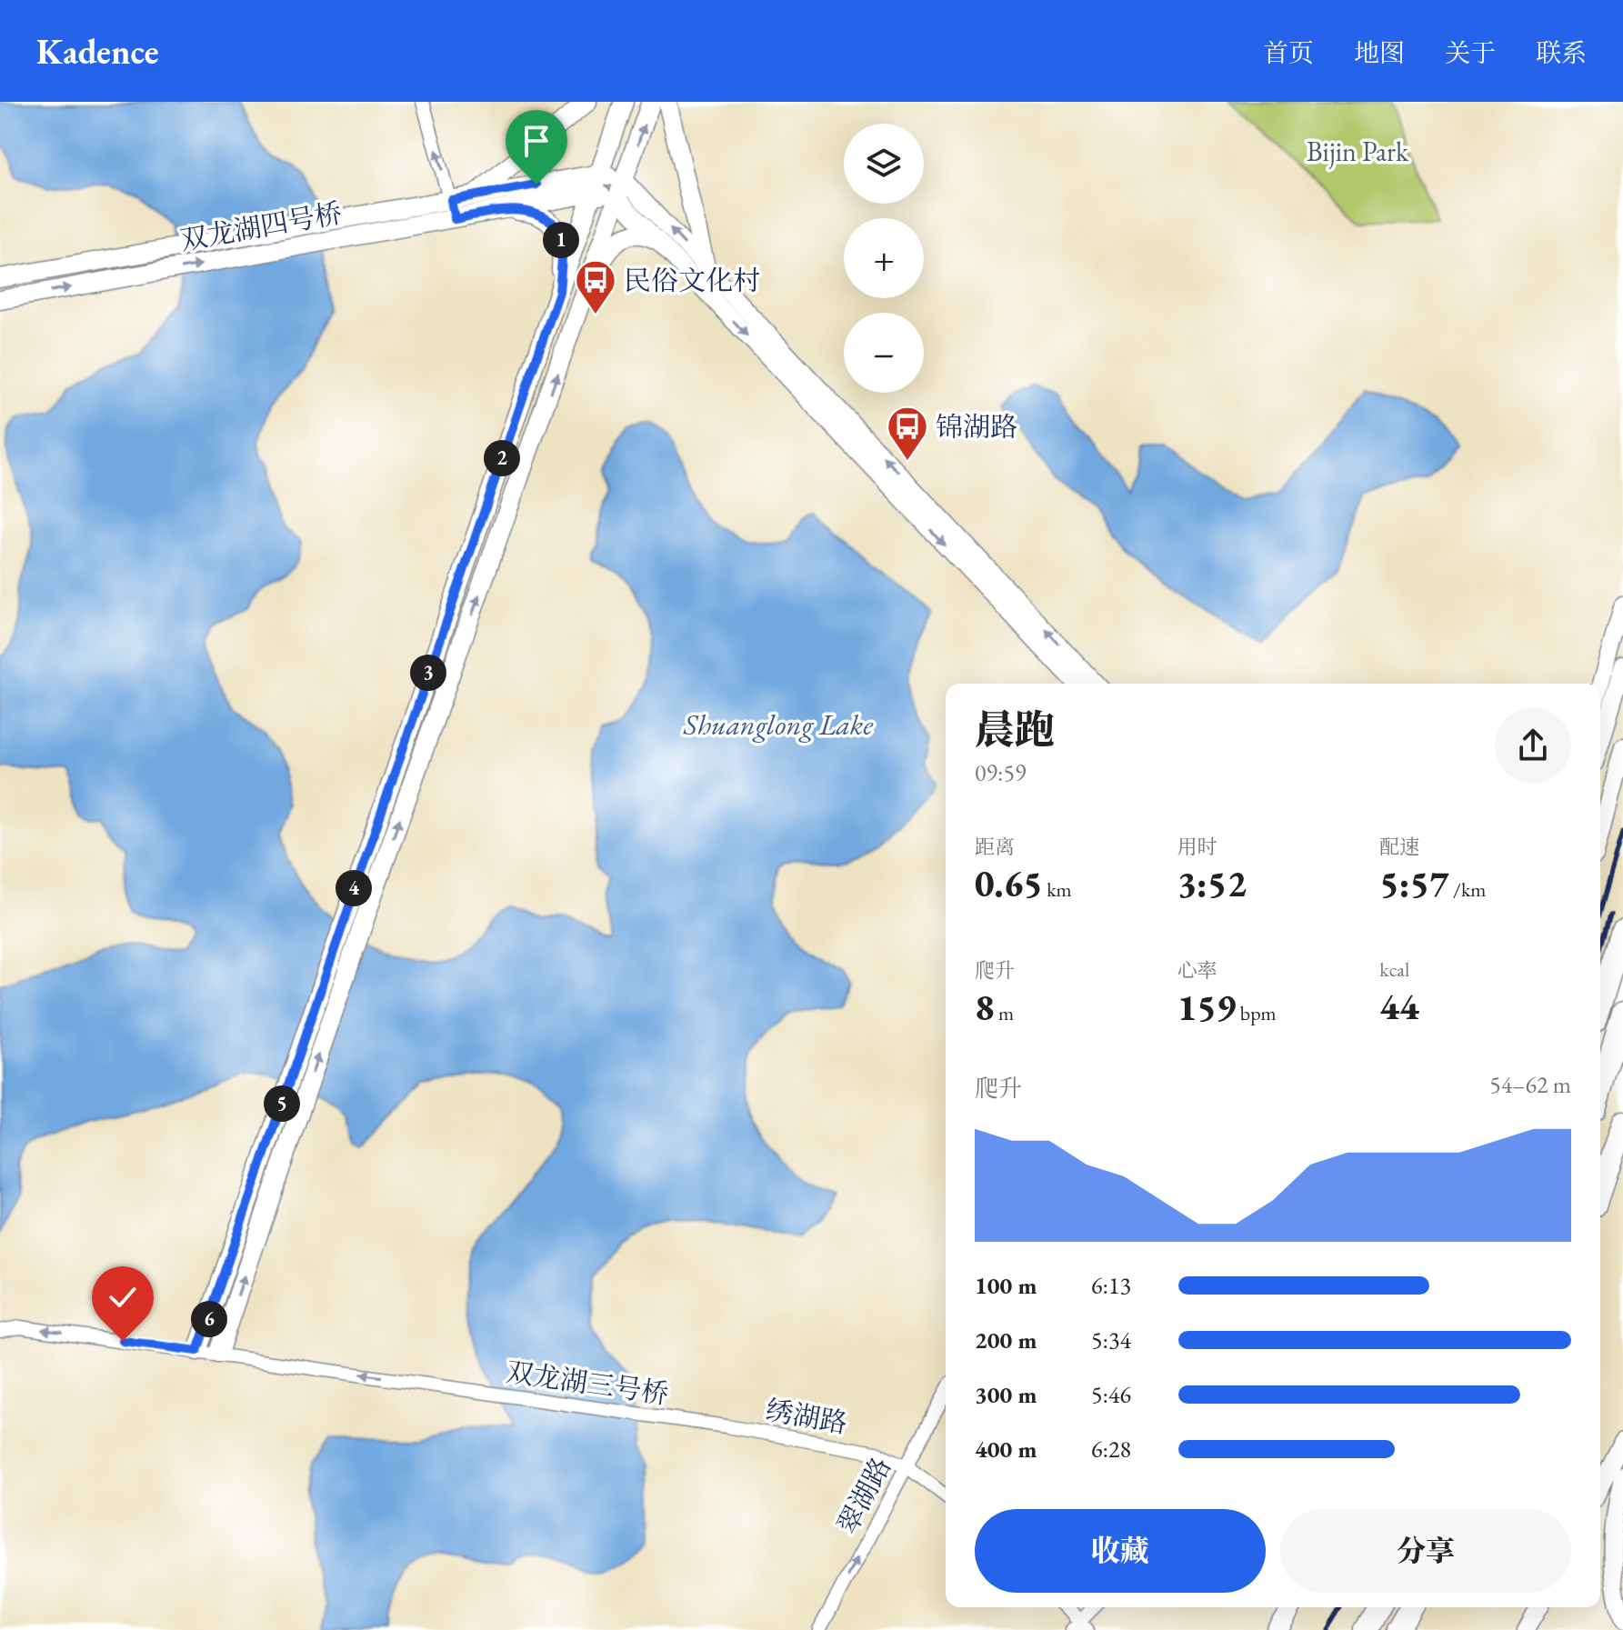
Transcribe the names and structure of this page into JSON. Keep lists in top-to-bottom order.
{
  "streets": {
    "main road": ["双龙湖四号桥"],
    "street": ["双龙湖三号桥", "绣湖路", "翠湖路"]
  },
  "crossings": [
    ["双龙湖三号桥", "绣湖路"],
    ["绣湖路", "翠湖路"]
  ],
  "one_way": ["双龙湖三号桥", "翠湖路"],
  "water": ["Shuanglong Lake"],
  "parks": ["Bijin Park"],
  "places": {
    "bus stop": ["民俗文化村", "锦湖路"]
  },
  "page": {
    "header": "Kadence",
    "nav": [
      "首页",
      "地图",
      "关于",
      "联系"
    ],
    "map_buttons": ["+", "−"],
    "pins": [
      "1",
      "2",
      "3",
      "4",
      "5",
      "6"
    ],
    "heading": ["晨跑", "09:59"],
    "stats": [
      ["距离", "0.65 km"],
      ["用时", "3:52"],
      ["配速", "5:57 /km"],
      ["爬升", "8 m"],
      ["心率", "159 bpm"],
      ["kcal", "44"]
    ],
    "chart": ["爬升", "54–62 m"],
    "list": [
      {
        "name": "100 m",
        "note": "6:13"
      },
      {
        "name": "200 m",
        "note": "5:34"
      },
      {
        "name": "300 m",
        "note": "5:46"
      },
      {
        "name": "400 m",
        "note": "6:28"
      }
    ],
    "buttons": ["收藏", "分享"]
  }
}
